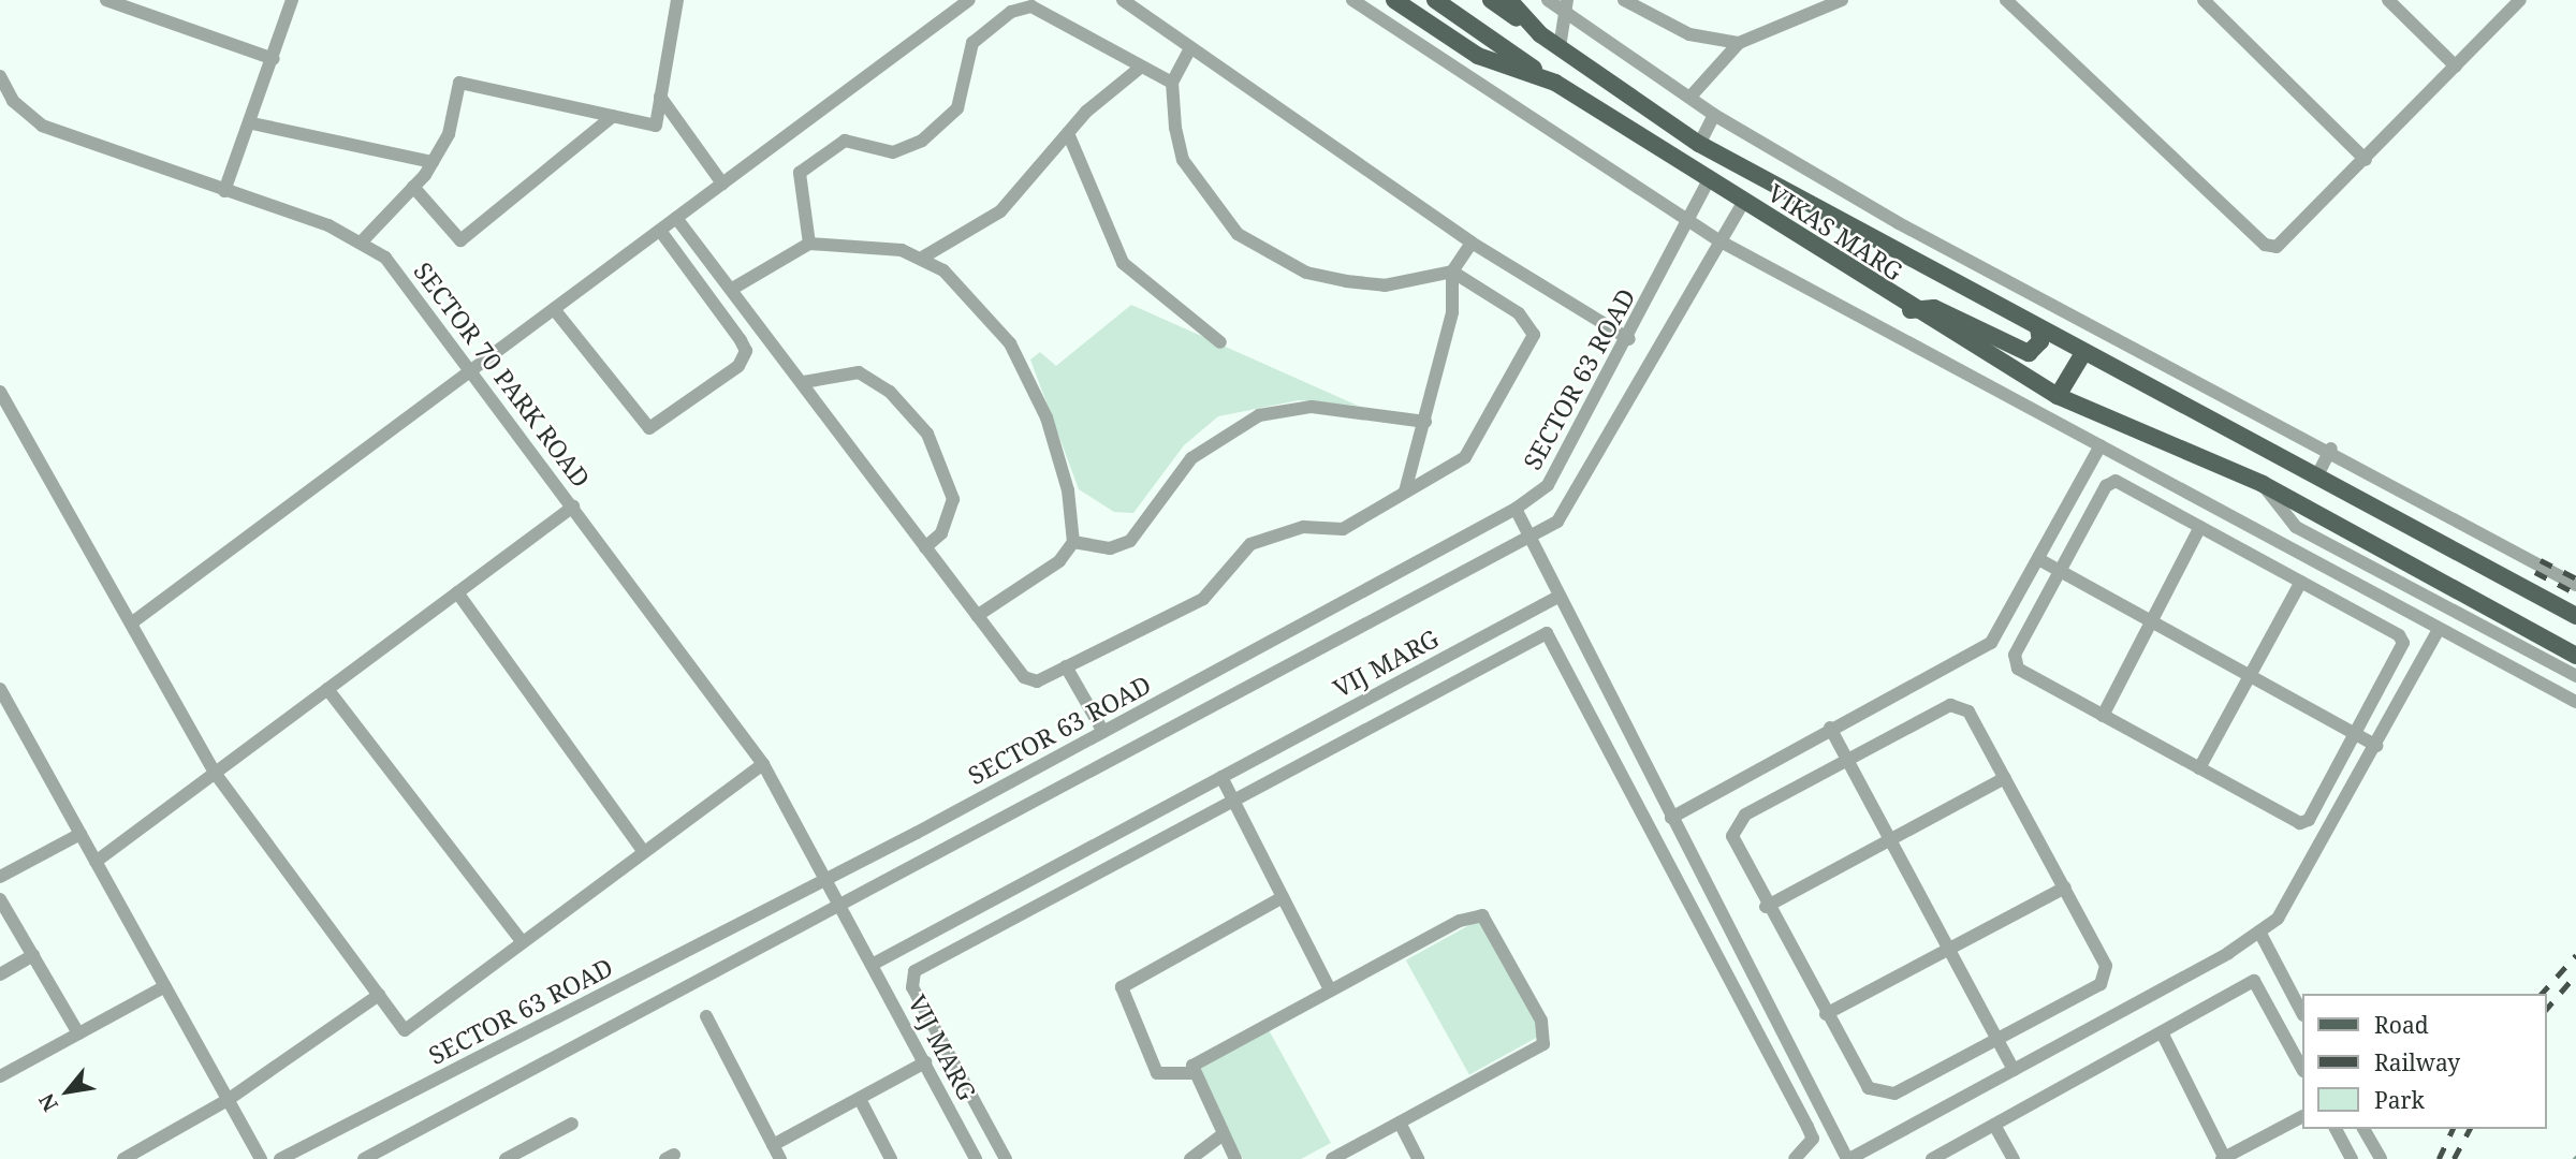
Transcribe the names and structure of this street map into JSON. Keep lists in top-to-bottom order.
{
  "streets": {
    "main road": ["VIKAS MARG"],
    "street": ["SECTOR 70 PARK ROAD", "SECTOR 63 ROAD", "VIJ MARG"]
  },
  "crossings": [
    ["VIKAS MARG", "SECTOR 63 ROAD"],
    ["SECTOR 70 PARK ROAD", "SECTOR 63 ROAD"],
    ["SECTOR 70 PARK ROAD", "VIJ MARG"]
  ],
  "legend": ["Road", "Railway", "Park"],
  "north": "bottom left"
}
